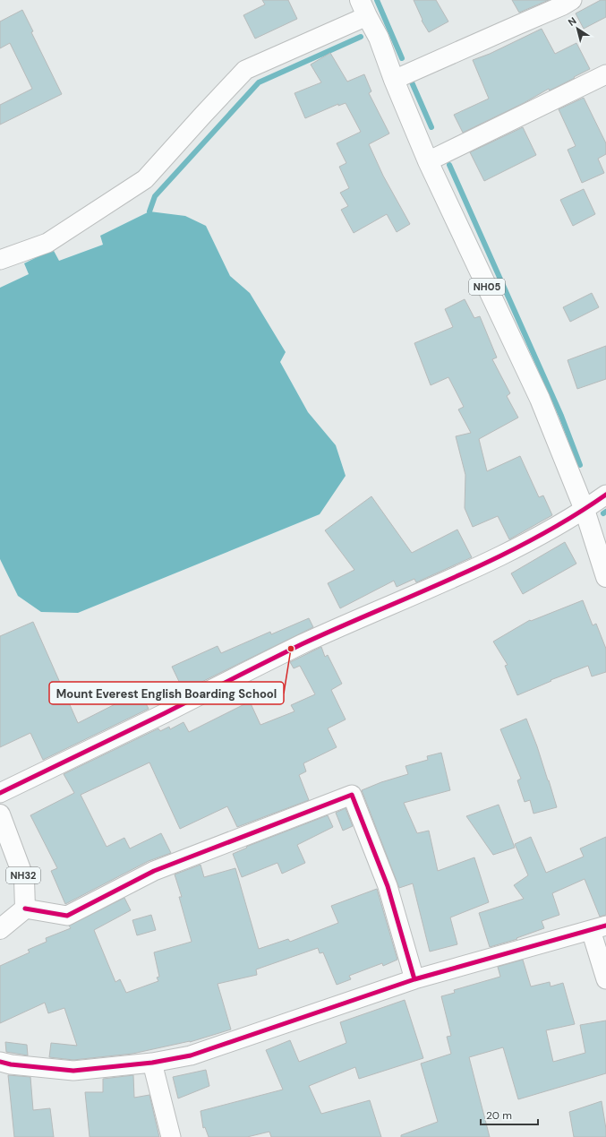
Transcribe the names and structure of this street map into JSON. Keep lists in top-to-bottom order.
{
  "streets": {
    "main road": ["NH05", "NH32"]
  },
  "places": ["Mount Everest English Boarding School"],
  "scale_bar": "20 m",
  "north": "top left"
}
